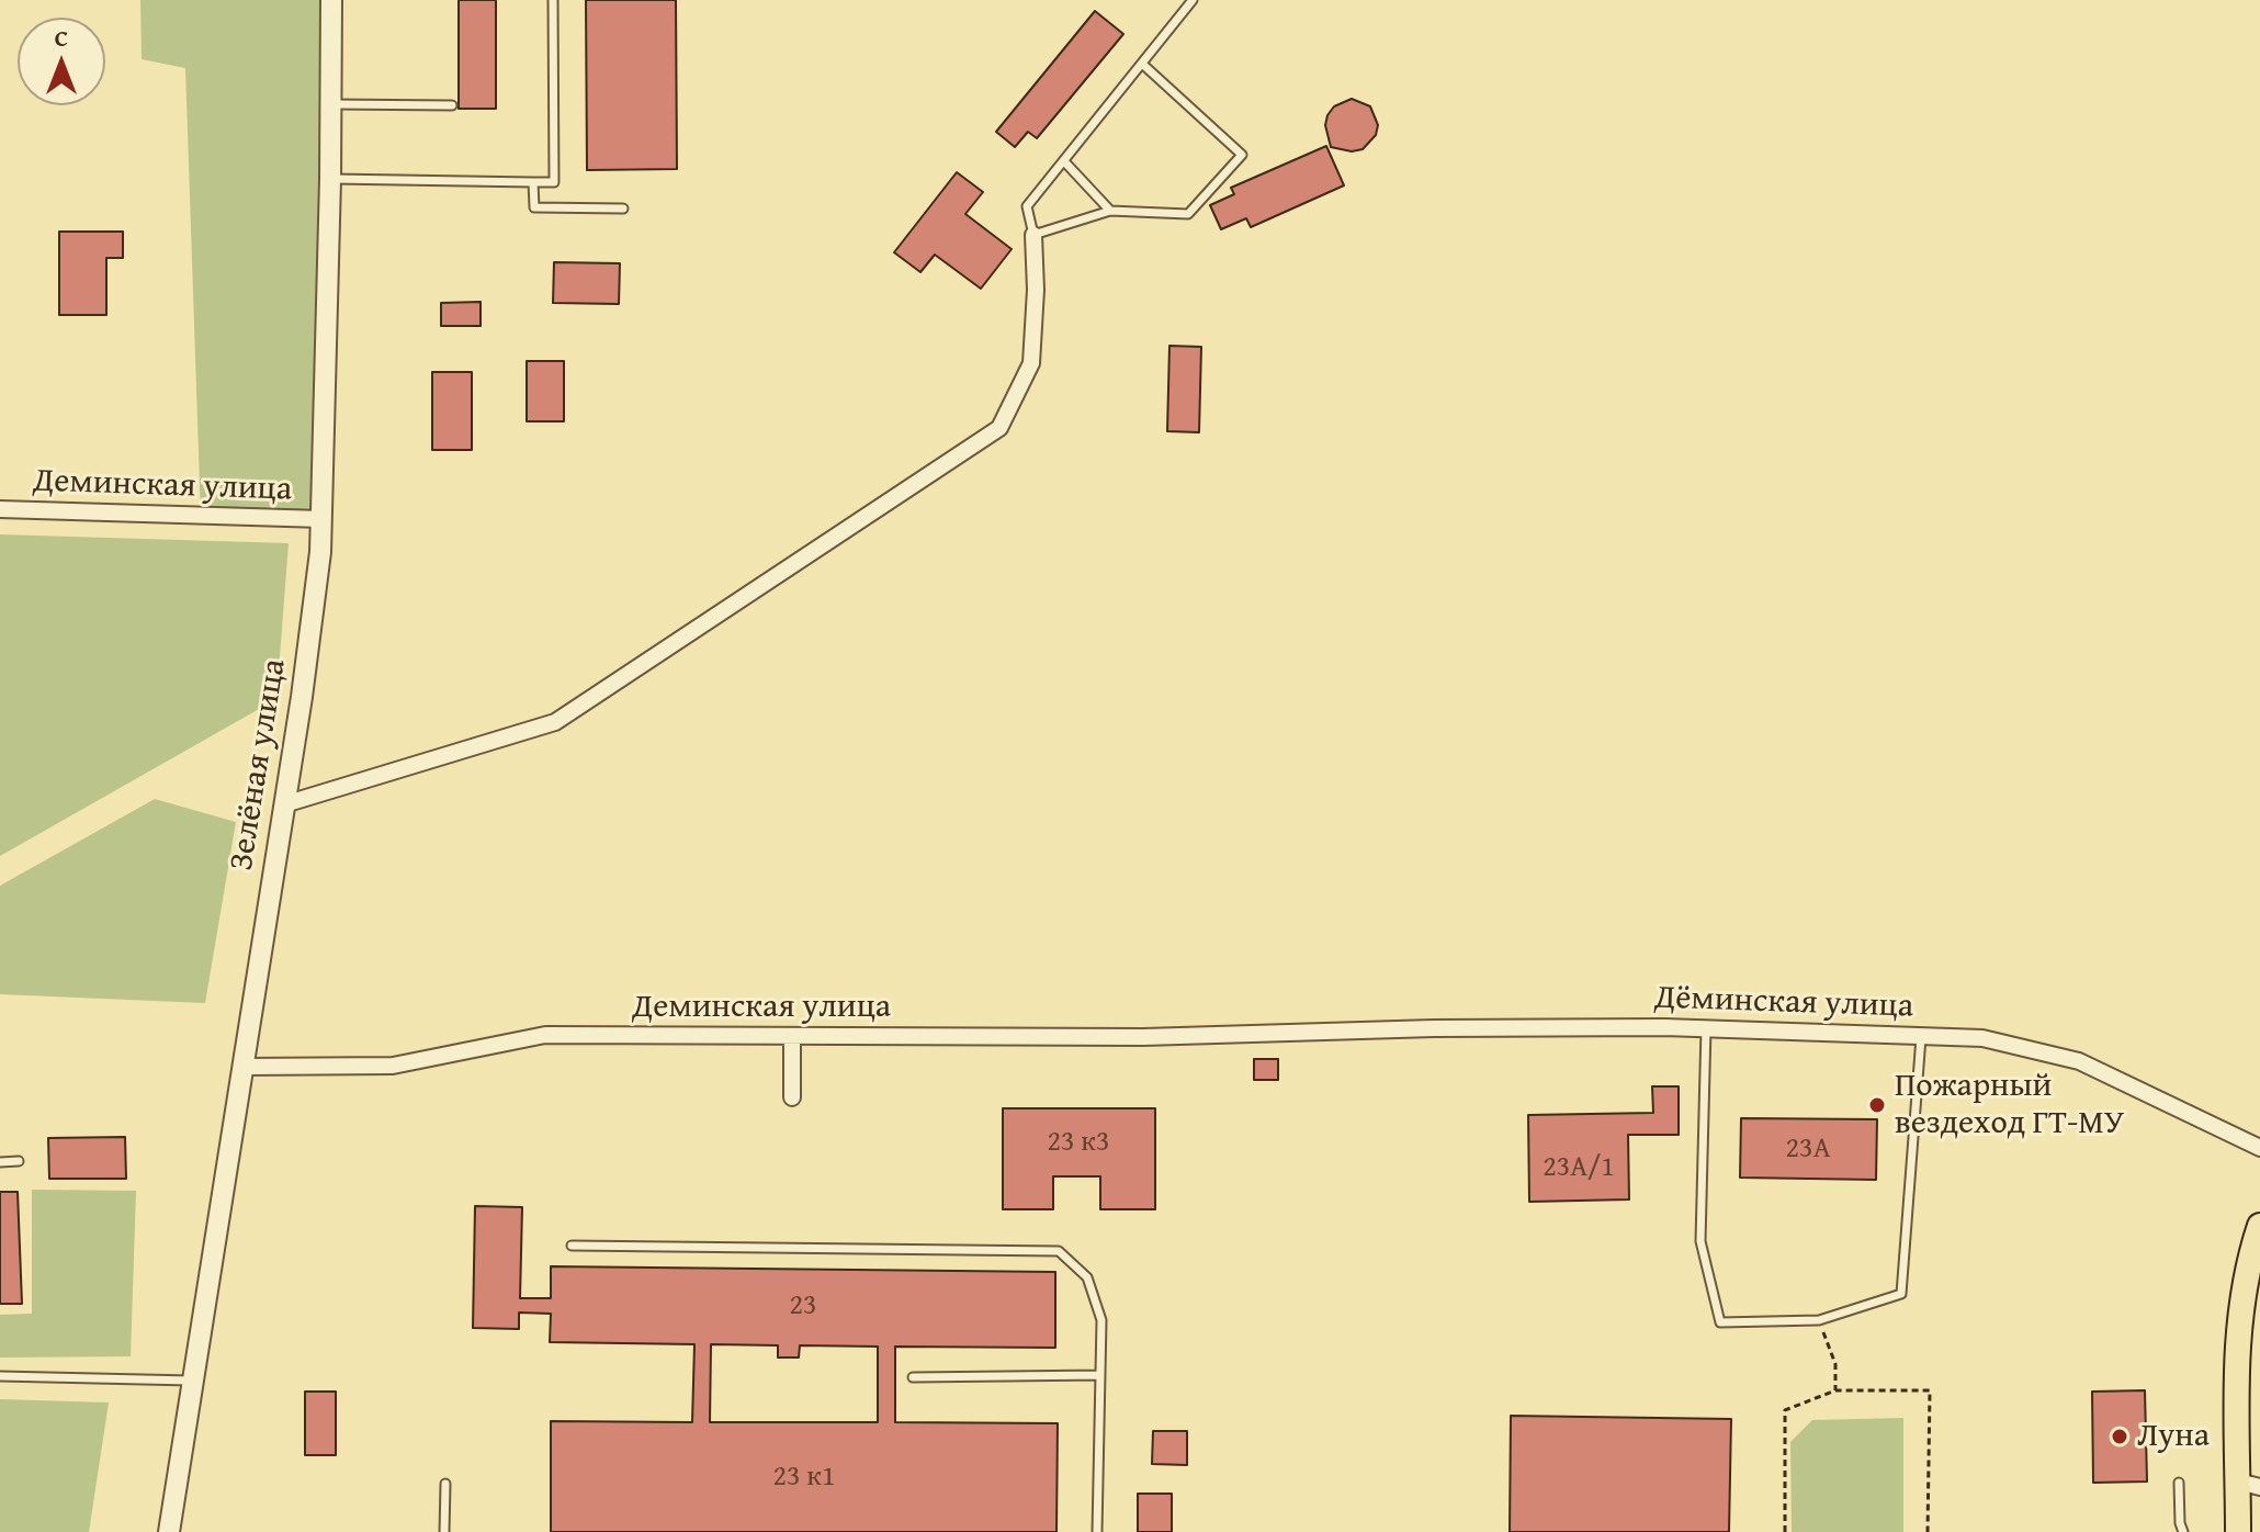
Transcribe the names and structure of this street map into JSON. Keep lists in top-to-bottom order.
{
  "streets": {
    "street": ["Деминская улица", "Зелёная улица", "Дёминская улица"]
  },
  "crossings": [
    ["Деминская улица", "Зелёная улица"],
    ["Деминская улица", "Дёминская улица"]
  ],
  "places": ["Пожарный вездеход ГТ-МУ", "Луна"],
  "house_numbers": [
    "23 к3",
    "23А",
    "23А/1",
    "23",
    "23 к1"
  ],
  "north": "top"
}
